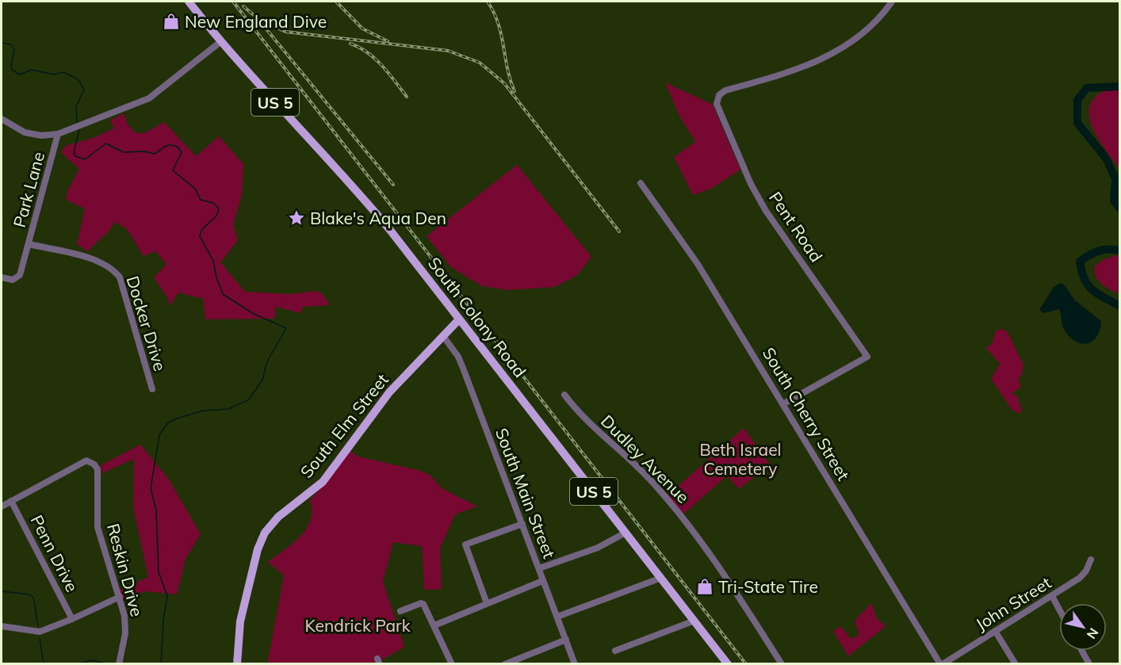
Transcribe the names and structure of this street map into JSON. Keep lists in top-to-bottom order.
{
  "streets": {
    "main road": ["US 5", "South Colony Road", "South Elm Street"],
    "street": [
      "Park Lane",
      "Pent Road",
      "Docker Drive",
      "South Cherry Street",
      "Dudley Avenue",
      "South Main Street",
      "Penn Drive",
      "Reskin Drive",
      "John Street"
    ]
  },
  "crossings": [
    ["Park Lane", "Docker Drive"],
    ["Pent Road", "South Cherry Street"],
    ["South Colony Road", "South Elm Street"],
    ["South Cherry Street", "John Street"],
    ["South Elm Street", "South Main Street"],
    ["Penn Drive", "Reskin Drive"]
  ],
  "parks": ["Beth Israel Cemetery", "Kendrick Park"],
  "places": {
    "shop": ["New England Dive", "Tri-State Tire"],
    "place": ["Blake's Aqua Den"]
  },
  "north": "bottom right"
}
